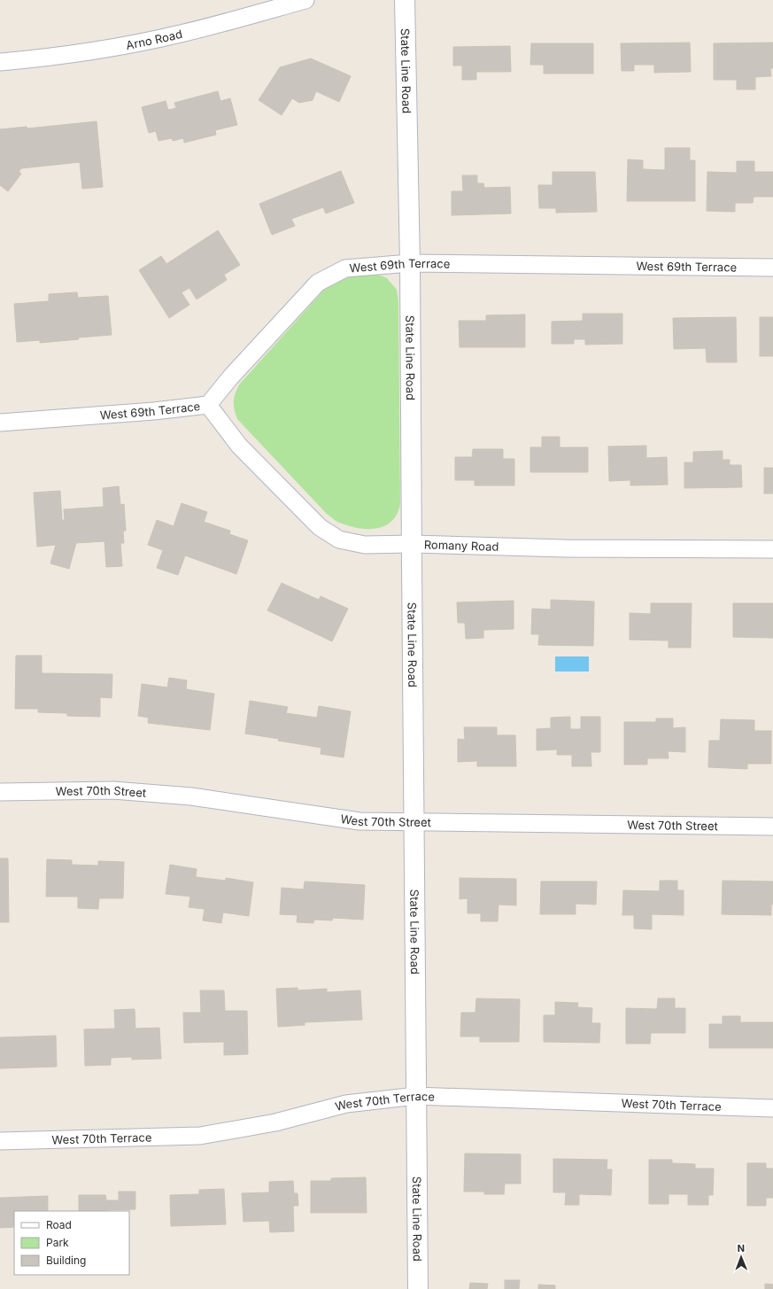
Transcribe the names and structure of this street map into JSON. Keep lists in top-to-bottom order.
{
  "streets": {
    "main road": ["State Line Road"],
    "street": [
      "Arno Road",
      "West 69th Terrace",
      "Romany Road",
      "West 70th Street",
      "West 70th Terrace"
    ]
  },
  "crossings": [
    ["State Line Road", "West 69th Terrace"],
    ["State Line Road", "Romany Road"],
    ["State Line Road", "West 70th Street"],
    ["State Line Road", "West 70th Terrace"],
    ["West 69th Terrace", "Romany Road"]
  ],
  "legend": ["Road", "Park", "Building"],
  "north": "top"
}
